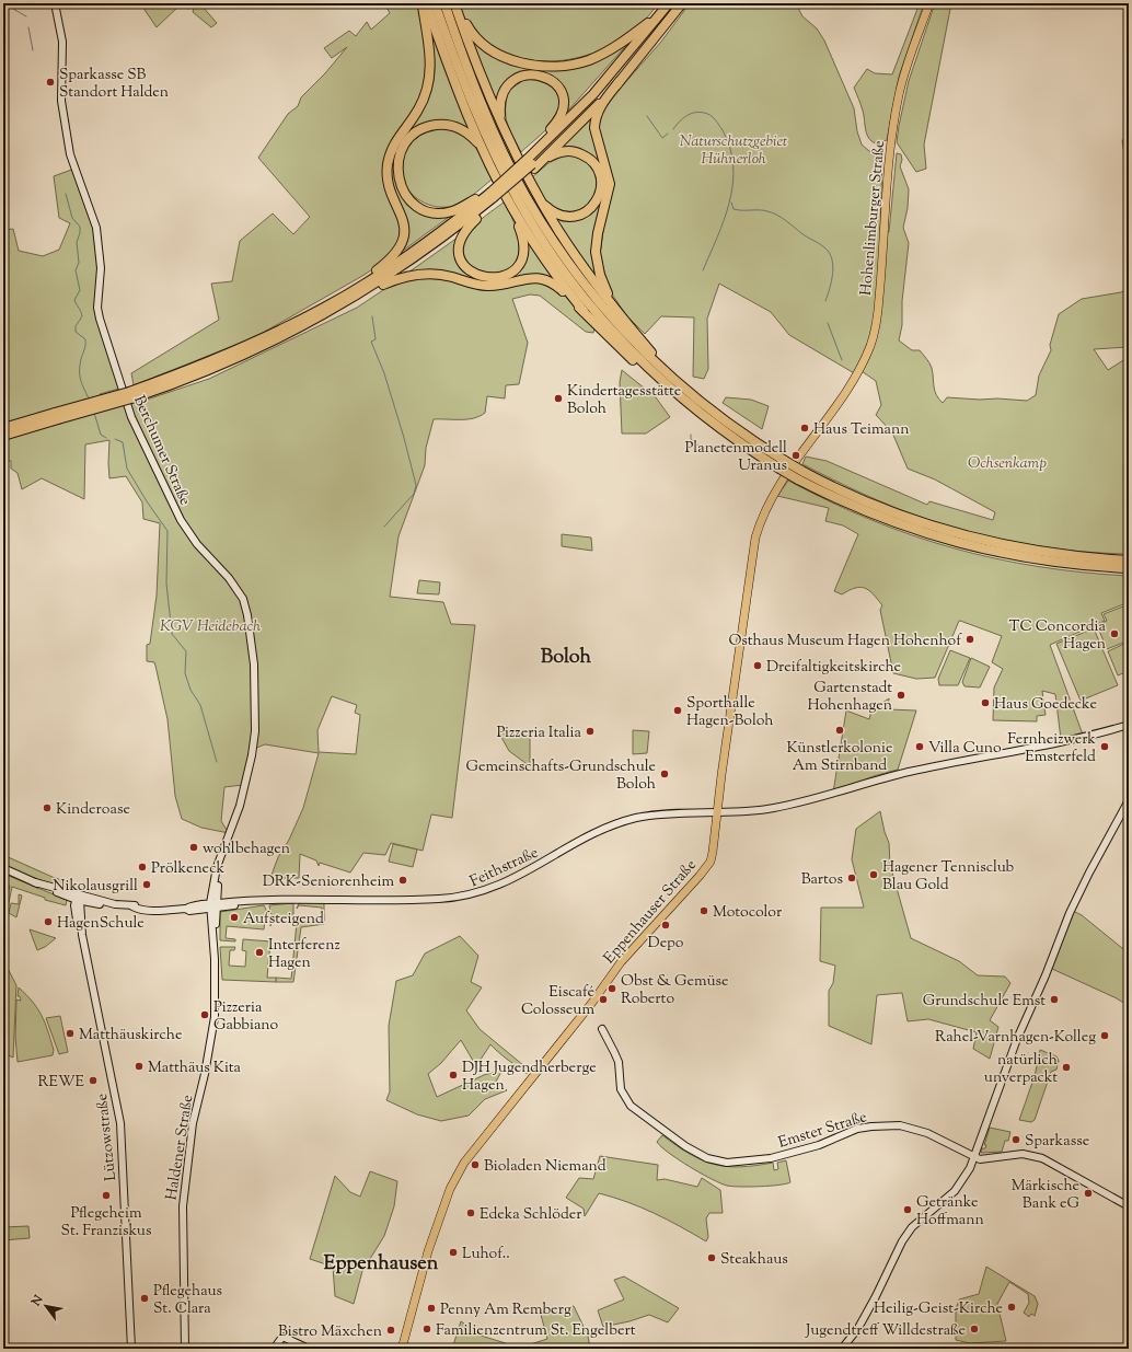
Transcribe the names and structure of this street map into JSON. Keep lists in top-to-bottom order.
{
  "streets": {
    "main road": [
      "Hohenlimburger Straße",
      "Berchumer Straße",
      "Feithstraße",
      "Eppenhauser Straße",
      "Emster Straße",
      "Lützowstraße",
      "Haldener Straße"
    ]
  },
  "crossings": [
    ["Hohenlimburger Straße", "Eppenhauser Straße"],
    ["Berchumer Straße", "Feithstraße"],
    ["Berchumer Straße", "Haldener Straße"],
    ["Feithstraße", "Eppenhauser Straße"],
    ["Feithstraße", "Lützowstraße"],
    ["Feithstraße", "Haldener Straße"]
  ],
  "districts": ["Boloh", "Eppenhausen"],
  "parks": ["Naturschutzgebiet Hühnerloh", "Ochsenkamp", "KGV Heidebach"],
  "places": [
    "Sparkasse SB Standort Halden",
    "Kindertagesstätte Boloh",
    "Haus Teimann",
    "Planetenmodell Uranus",
    "TC Concordia Hagen",
    "Osthaus Museum Hagen Hohenhof",
    "Dreifaltigkeitskirche",
    "Gartenstadt Hohenhagen",
    "Haus Goedecke",
    "Sporthalle Hagen-Boloh",
    "Künstlerkolonie Am Stirnband",
    "Pizzeria Italia",
    "Villa Cuno",
    "Fernheizwerk Emsterfeld",
    "Gemeinschafts-Grundschule Boloh",
    "Kinderoase",
    "wohlbehagen",
    "Prölkeneck",
    "Hagener Tennisclub Blau Gold",
    "Bartos",
    "DRK-Seniorenheim",
    "Nikolausgrill",
    "Motocolor",
    "Aufsteigend",
    "HagenSchule",
    "Depo",
    "Interferenz Hagen",
    "Obst & Gemüse Roberto",
    "Eiscafé Colosseum",
    "Grundschule Emst",
    "Pizzeria Gabbiano",
    "Matthäuskirche",
    "Rahel-Varnhagen-Kolleg",
    "Matthäus Kita",
    "natürlich unverpackt",
    "DJH Jugendherberge Hagen",
    "REWE",
    "Sparkasse",
    "Bioladen Niemand",
    "Märkische Bank eG",
    "Pflegeheim St. Franziskus",
    "Getränke Hoffmann",
    "Edeka Schlöder",
    "Luhof..",
    "Steakhaus",
    "Pflegehaus St. Clara",
    "Heilig-Geist-Kirche",
    "Penny Am Remberg",
    "Familienzentrum St. Engelbert",
    "Jugendtreff Willdestraße",
    "Bistro Mäxchen"
  ],
  "north": "top left"
}
